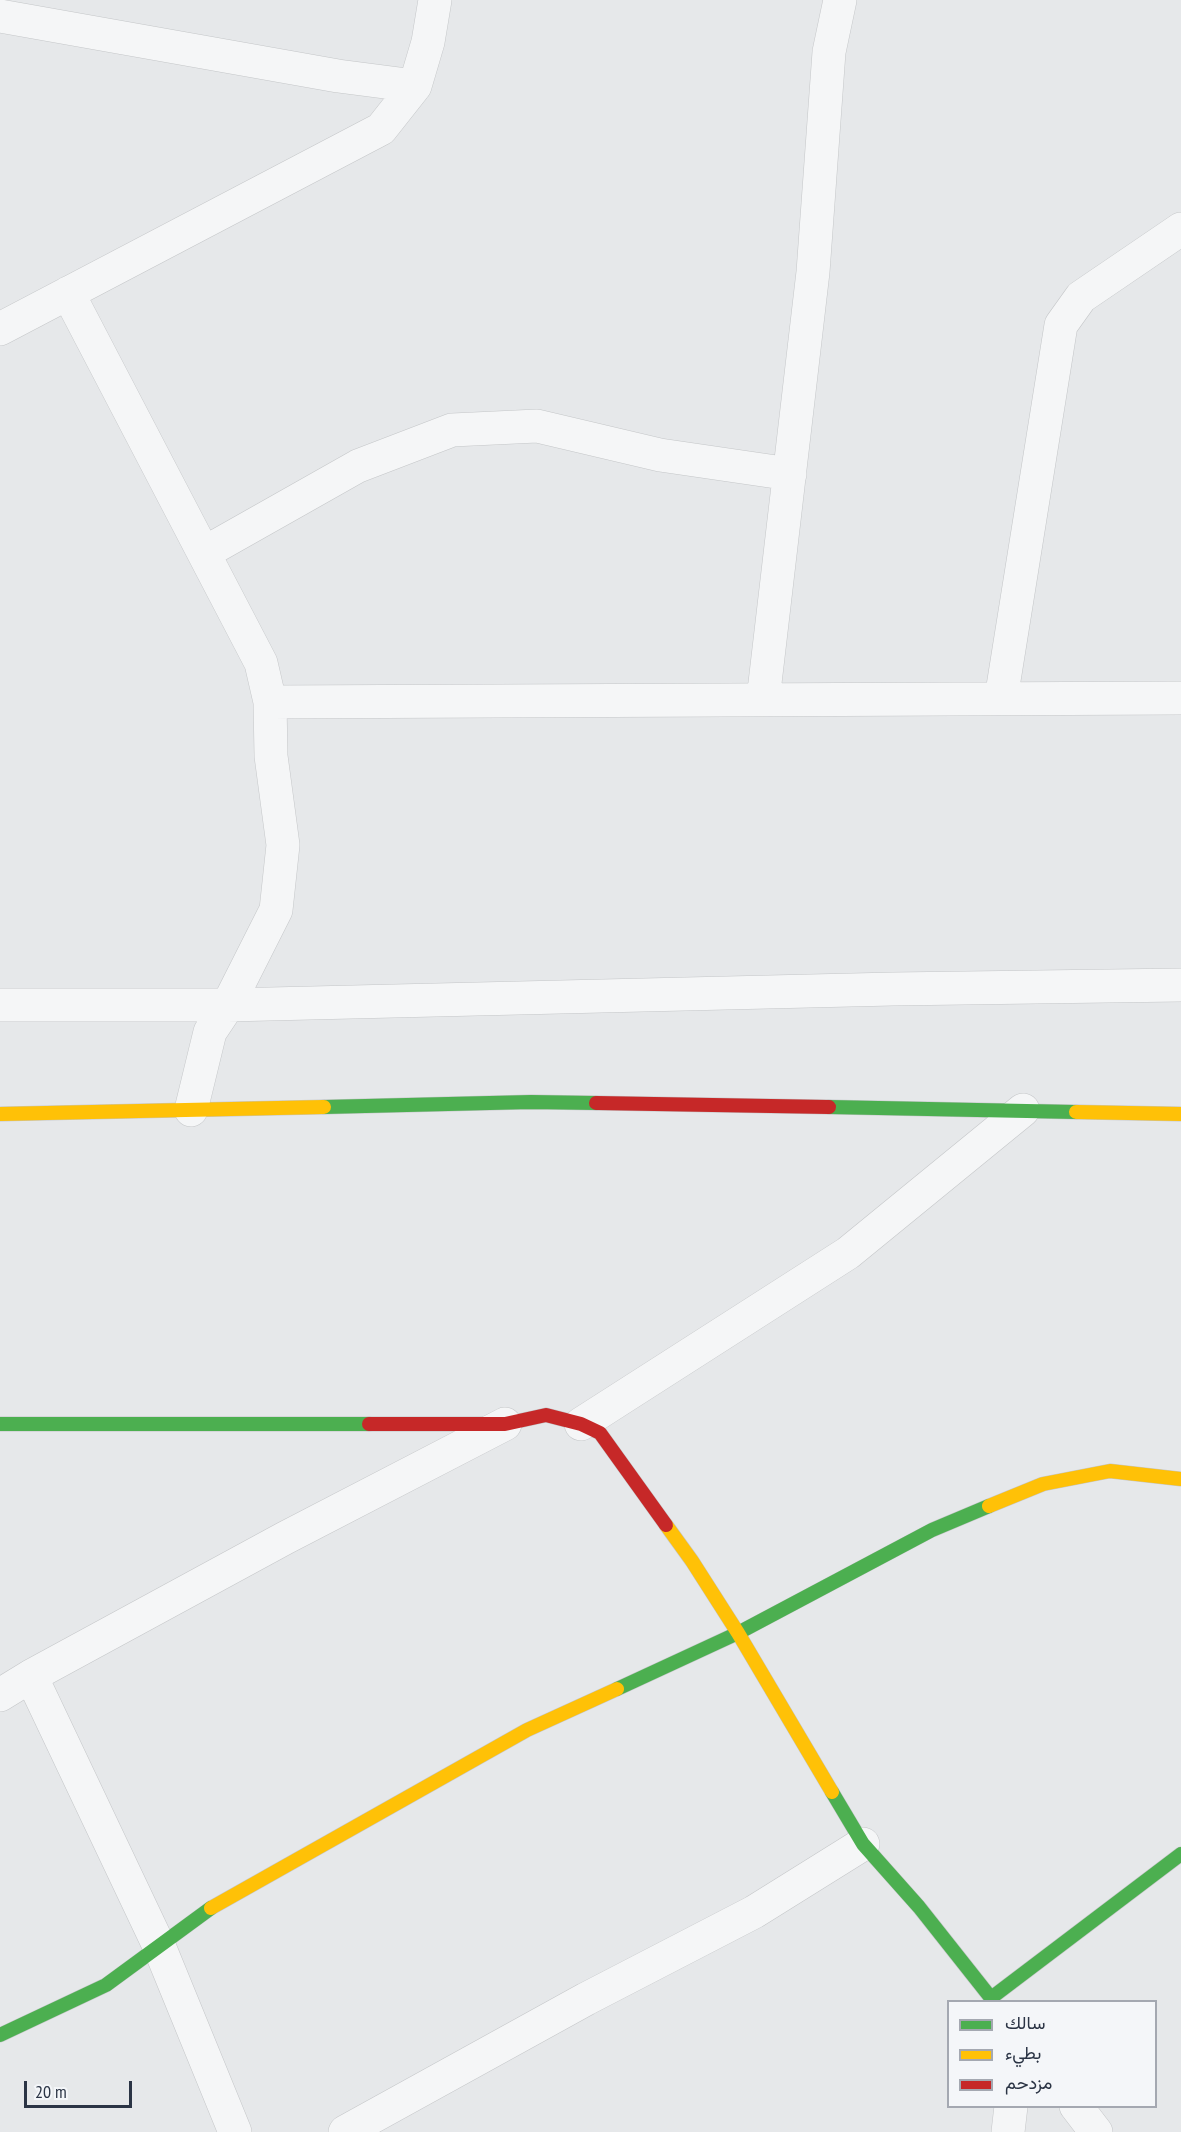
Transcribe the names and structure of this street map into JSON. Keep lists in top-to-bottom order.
{
  "legend": ["سالك", "بطيء", "مزدحم"],
  "scale_bar": "20 m"
}
